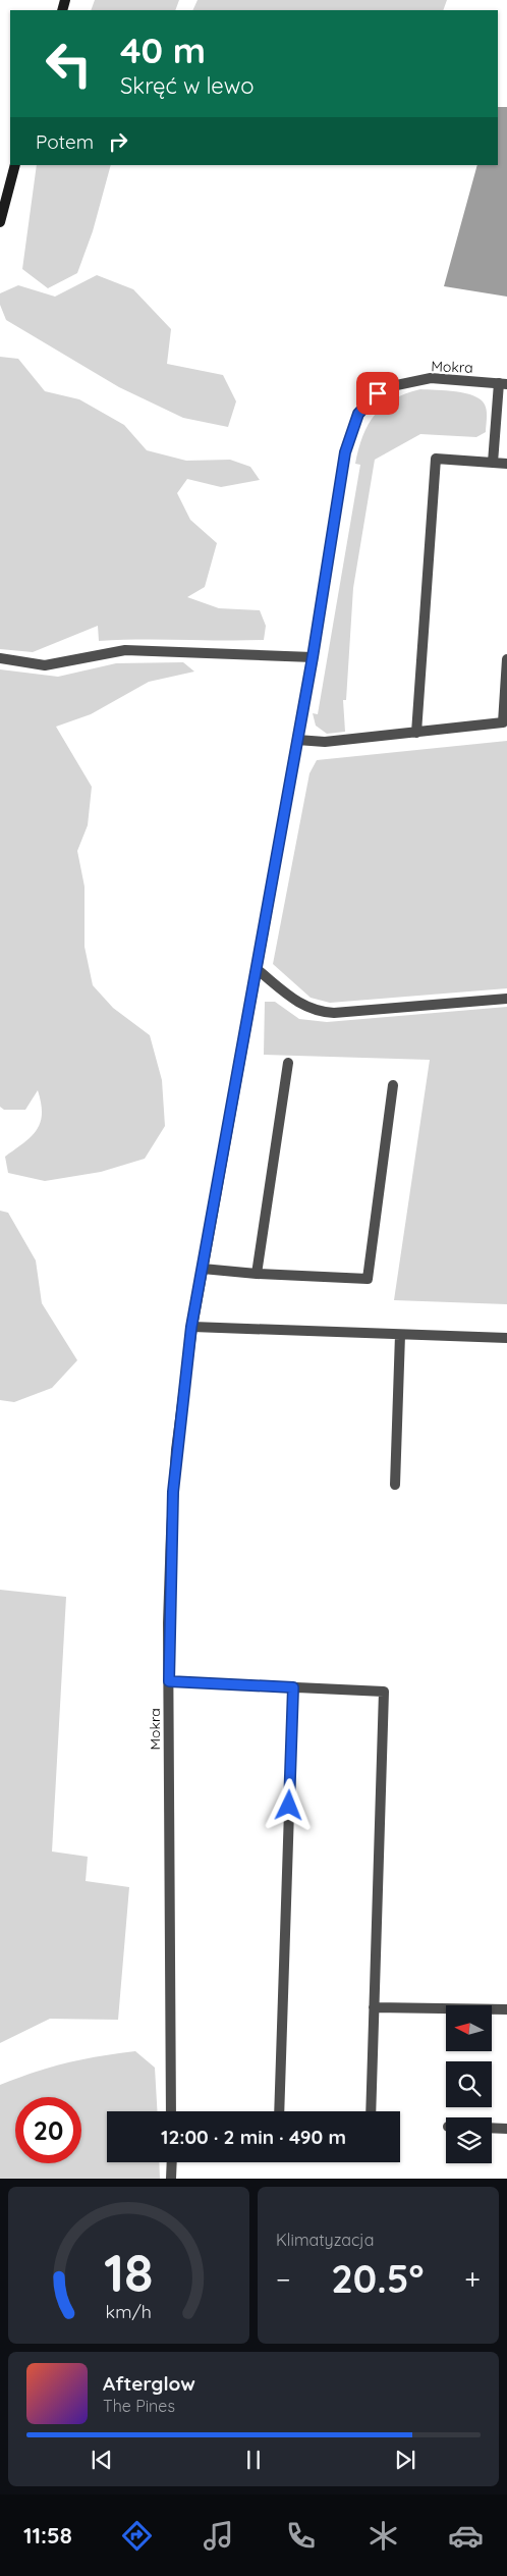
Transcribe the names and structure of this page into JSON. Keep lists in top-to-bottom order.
{
  "streets": {
    "street": ["Mokra"]
  },
  "north": "left",
  "page": {
    "turn": ["40 m", "Skręć w lewo"],
    "then": "Potem",
    "limit": "20",
    "trip": "12:00 · 2 min · 490 m",
    "tile": "Klimatyzacja",
    "heat": ["−", "20.5°", "+"],
    "song": ["Afterglow", "The Pines"],
    "tabs": "11:58",
    "gauge": ["18", "km/h"]
  }
}
